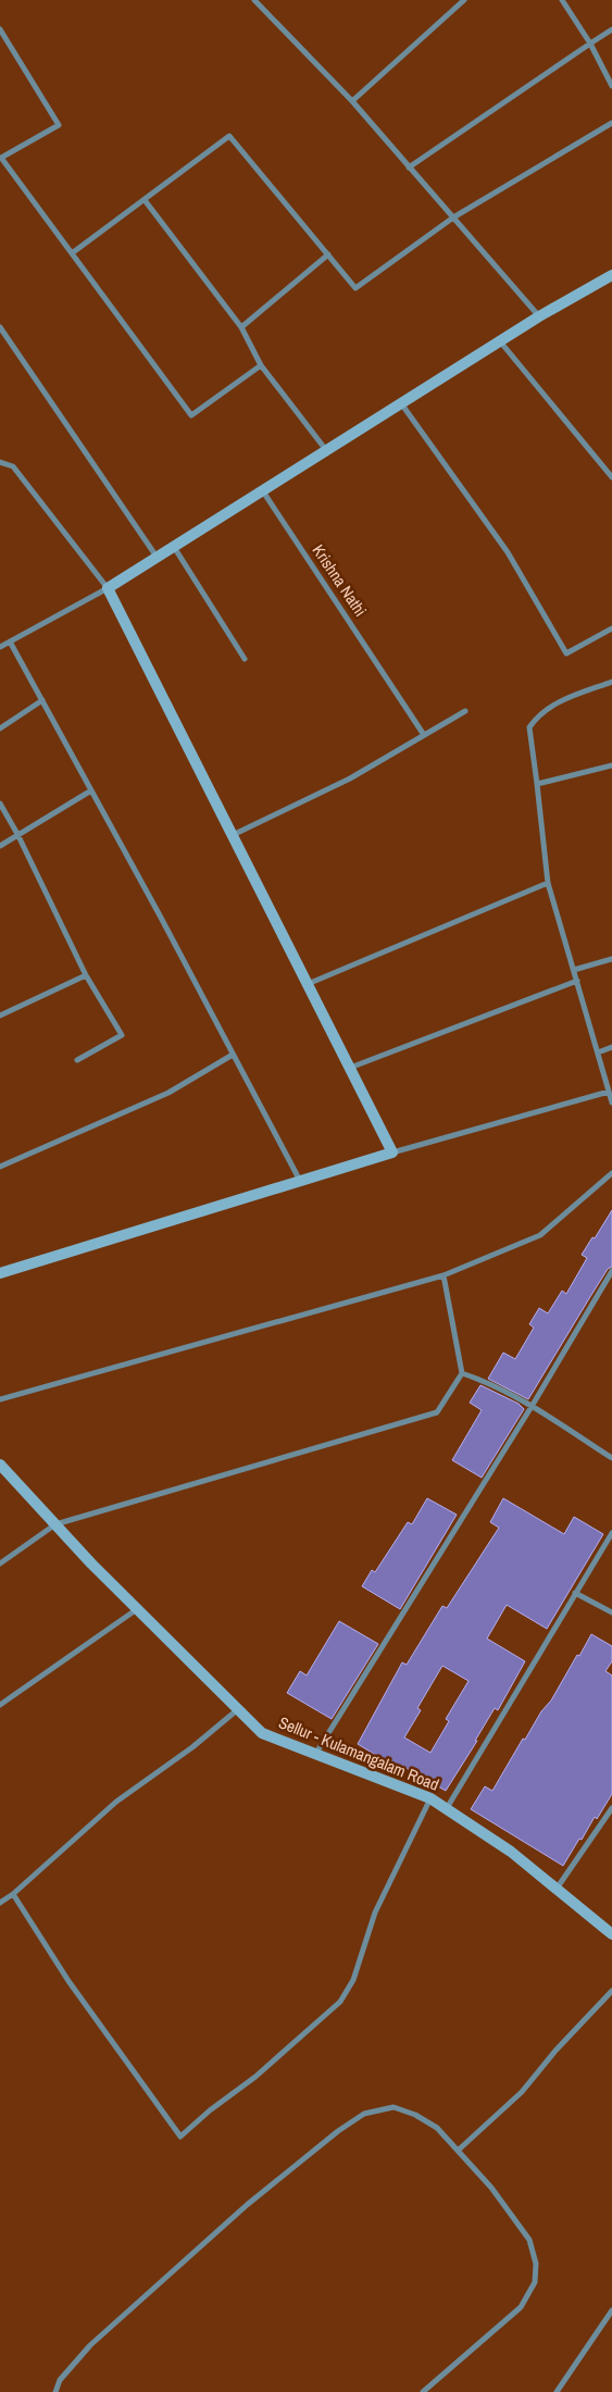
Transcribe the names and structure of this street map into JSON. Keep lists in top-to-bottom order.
{
  "streets": {
    "street": ["Krishna Nathi", "Sellur - Kulamangalam Road"]
  }
}
